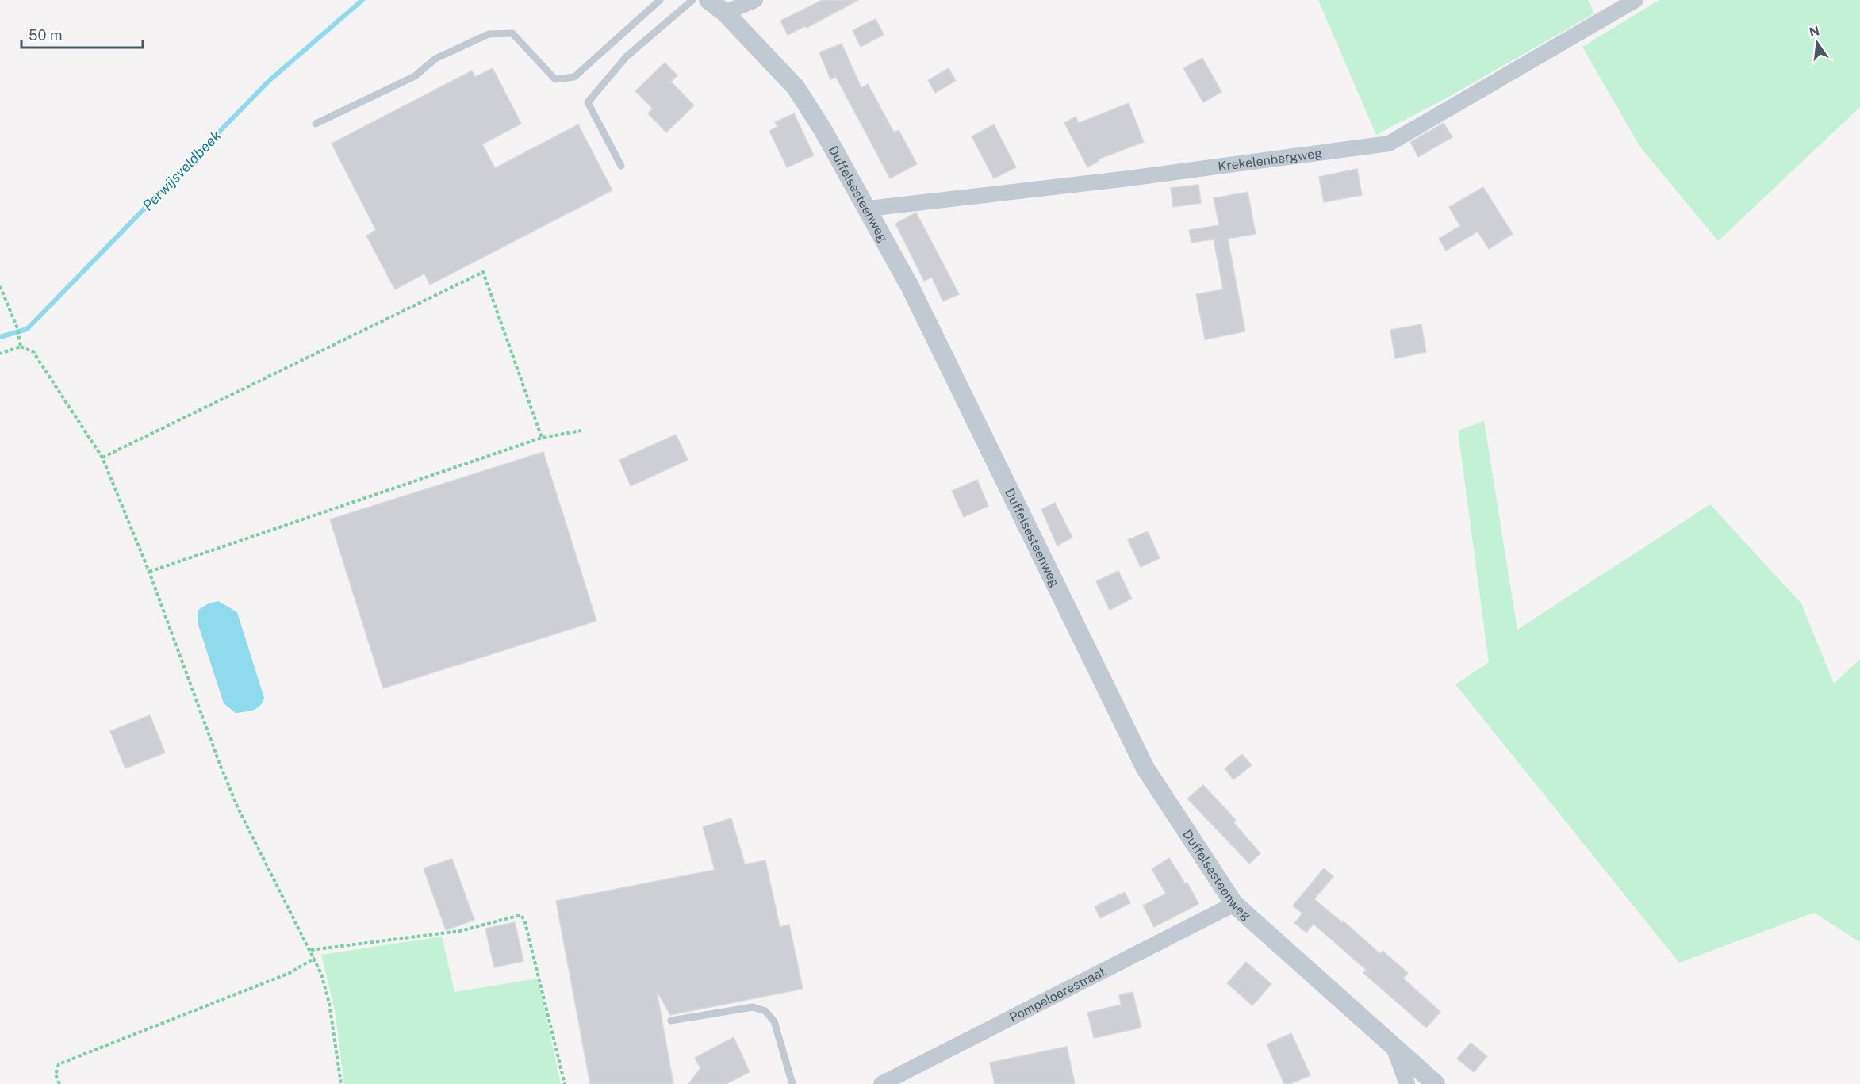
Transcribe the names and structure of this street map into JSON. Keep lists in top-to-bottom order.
{
  "streets": {
    "street": ["Krekelenbergweg", "Duffelsesteenweg", "Pompeloerestraat"]
  },
  "crossings": [
    ["Krekelenbergweg", "Duffelsesteenweg"],
    ["Duffelsesteenweg", "Pompeloerestraat"]
  ],
  "water": ["Perwijsveldbeek"],
  "scale_bar": "50 m",
  "north": "top"
}
